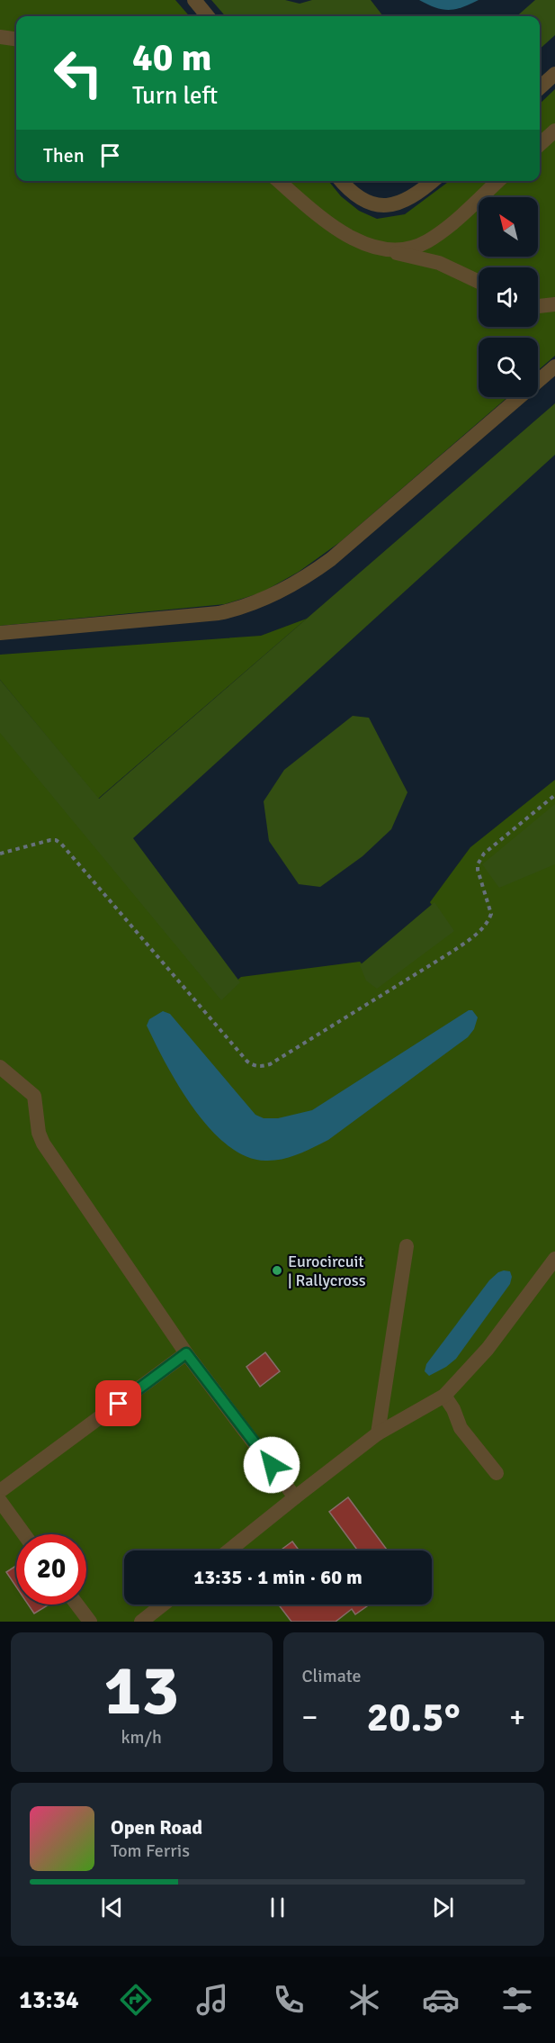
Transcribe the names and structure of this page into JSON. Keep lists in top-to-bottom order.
{
  "places": ["Eurocircuit | Rallycross"],
  "north": "top left",
  "page": {
    "turn": ["40 m", "Turn left"],
    "then": "Then",
    "limit": "20",
    "trip": "13:35 · 1 min · 60 m",
    "tile": [
      ["13", "km/h"],
      "Climate"
    ],
    "heat": ["−", "20.5°", "+"],
    "song": ["Open Road", "Tom Ferris"],
    "tabs": "13:34"
  }
}
